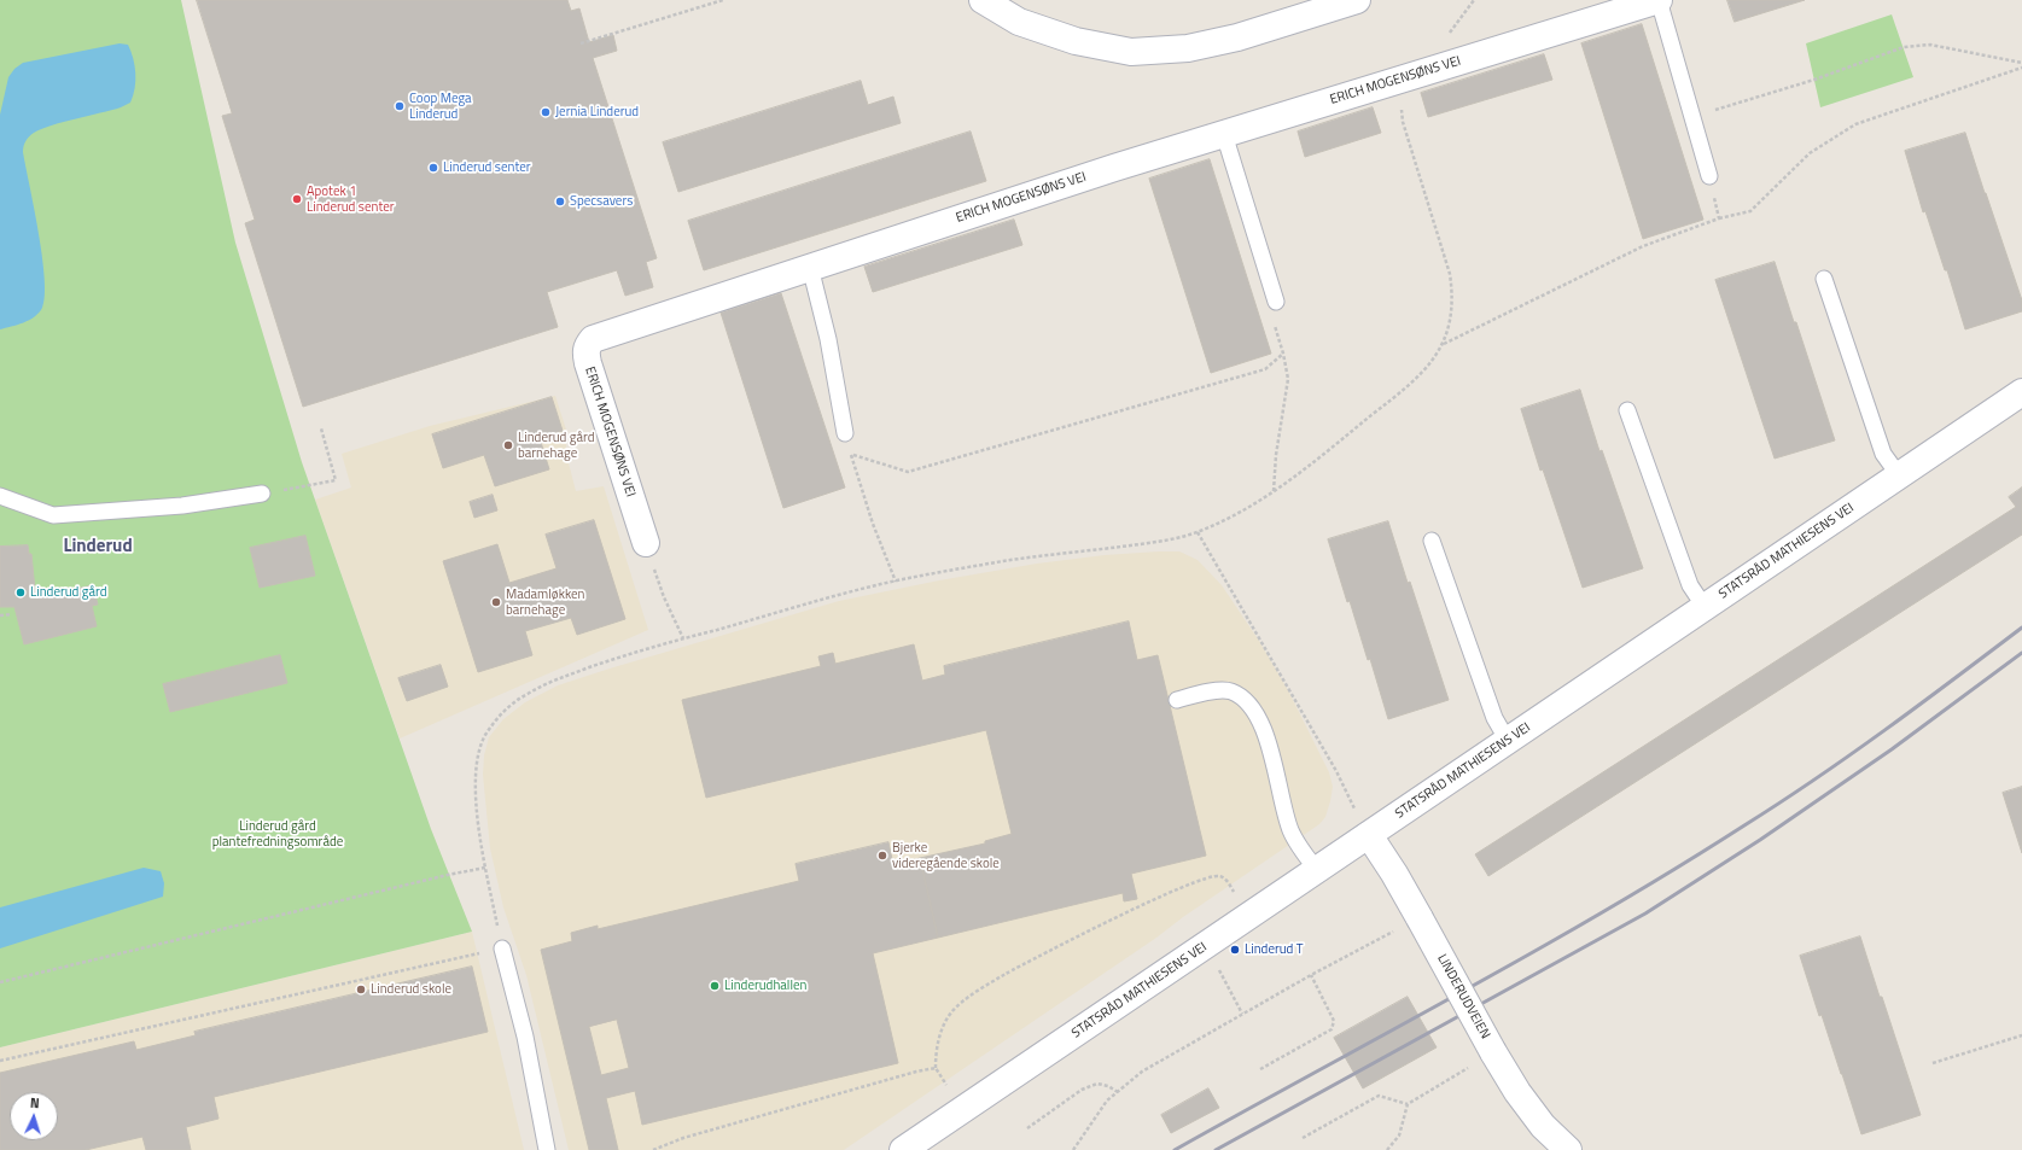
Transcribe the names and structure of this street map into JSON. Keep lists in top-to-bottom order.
{
  "streets": {
    "street": ["ERICH MOGENSØNS VEI", "STATSRÅD MATHIESENS VEI", "LINDERUDVEIEN"]
  },
  "crossings": [
    ["STATSRÅD MATHIESENS VEI", "LINDERUDVEIEN"]
  ],
  "districts": ["Linderud"],
  "parks": ["Linderud gård plantefredningsområde"],
  "places": [
    "Coop Mega Linderud",
    "Jernia Linderud",
    "Linderud senter",
    "Apotek 1 Linderud senter",
    "Specsavers",
    "Linderud gård barnehage",
    "Linderud gård",
    "Madamløkken barnehage",
    "Bjerke videregående skole",
    "Linderud T",
    "Linderudhallen",
    "Linderud skole"
  ],
  "north": "top"
}
